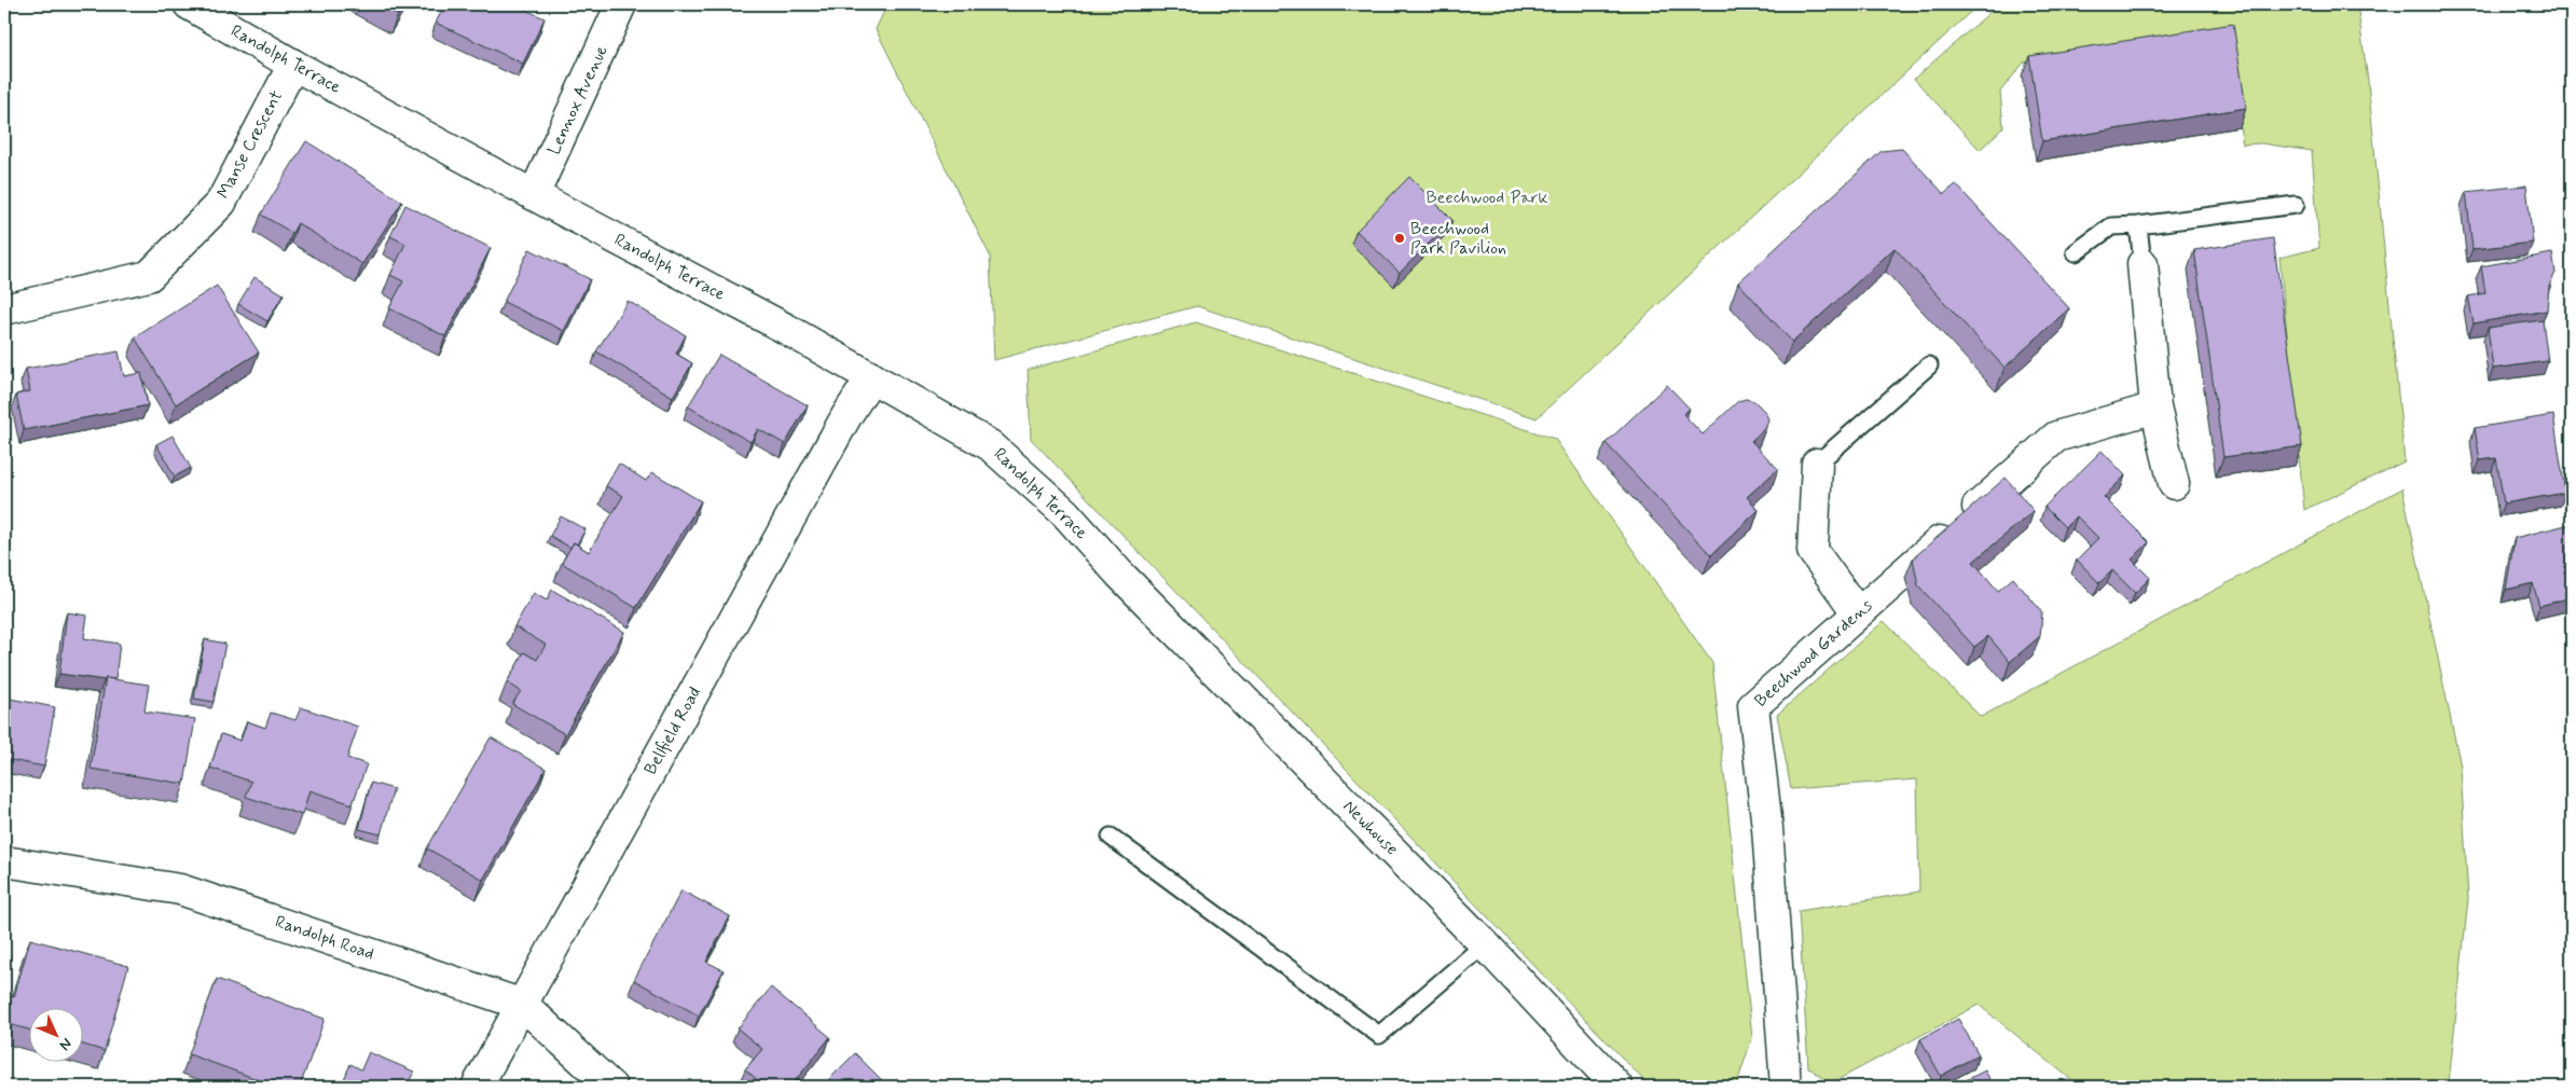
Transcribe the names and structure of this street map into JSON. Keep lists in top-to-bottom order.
{
  "streets": {
    "street": [
      "Randolph Terrace",
      "Lennox Avenue",
      "Manse Crescent",
      "Beechwood Gardens",
      "Bellfield Road",
      "Newhouse",
      "Randolph Road"
    ]
  },
  "crossings": [
    ["Randolph Terrace", "Lennox Avenue"],
    ["Randolph Terrace", "Manse Crescent"],
    ["Randolph Terrace", "Bellfield Road"],
    ["Randolph Terrace", "Newhouse"],
    ["Bellfield Road", "Randolph Road"]
  ],
  "parks": ["Beechwood Park"],
  "places": ["Beechwood Park Pavilion"],
  "north": "bottom right"
}
